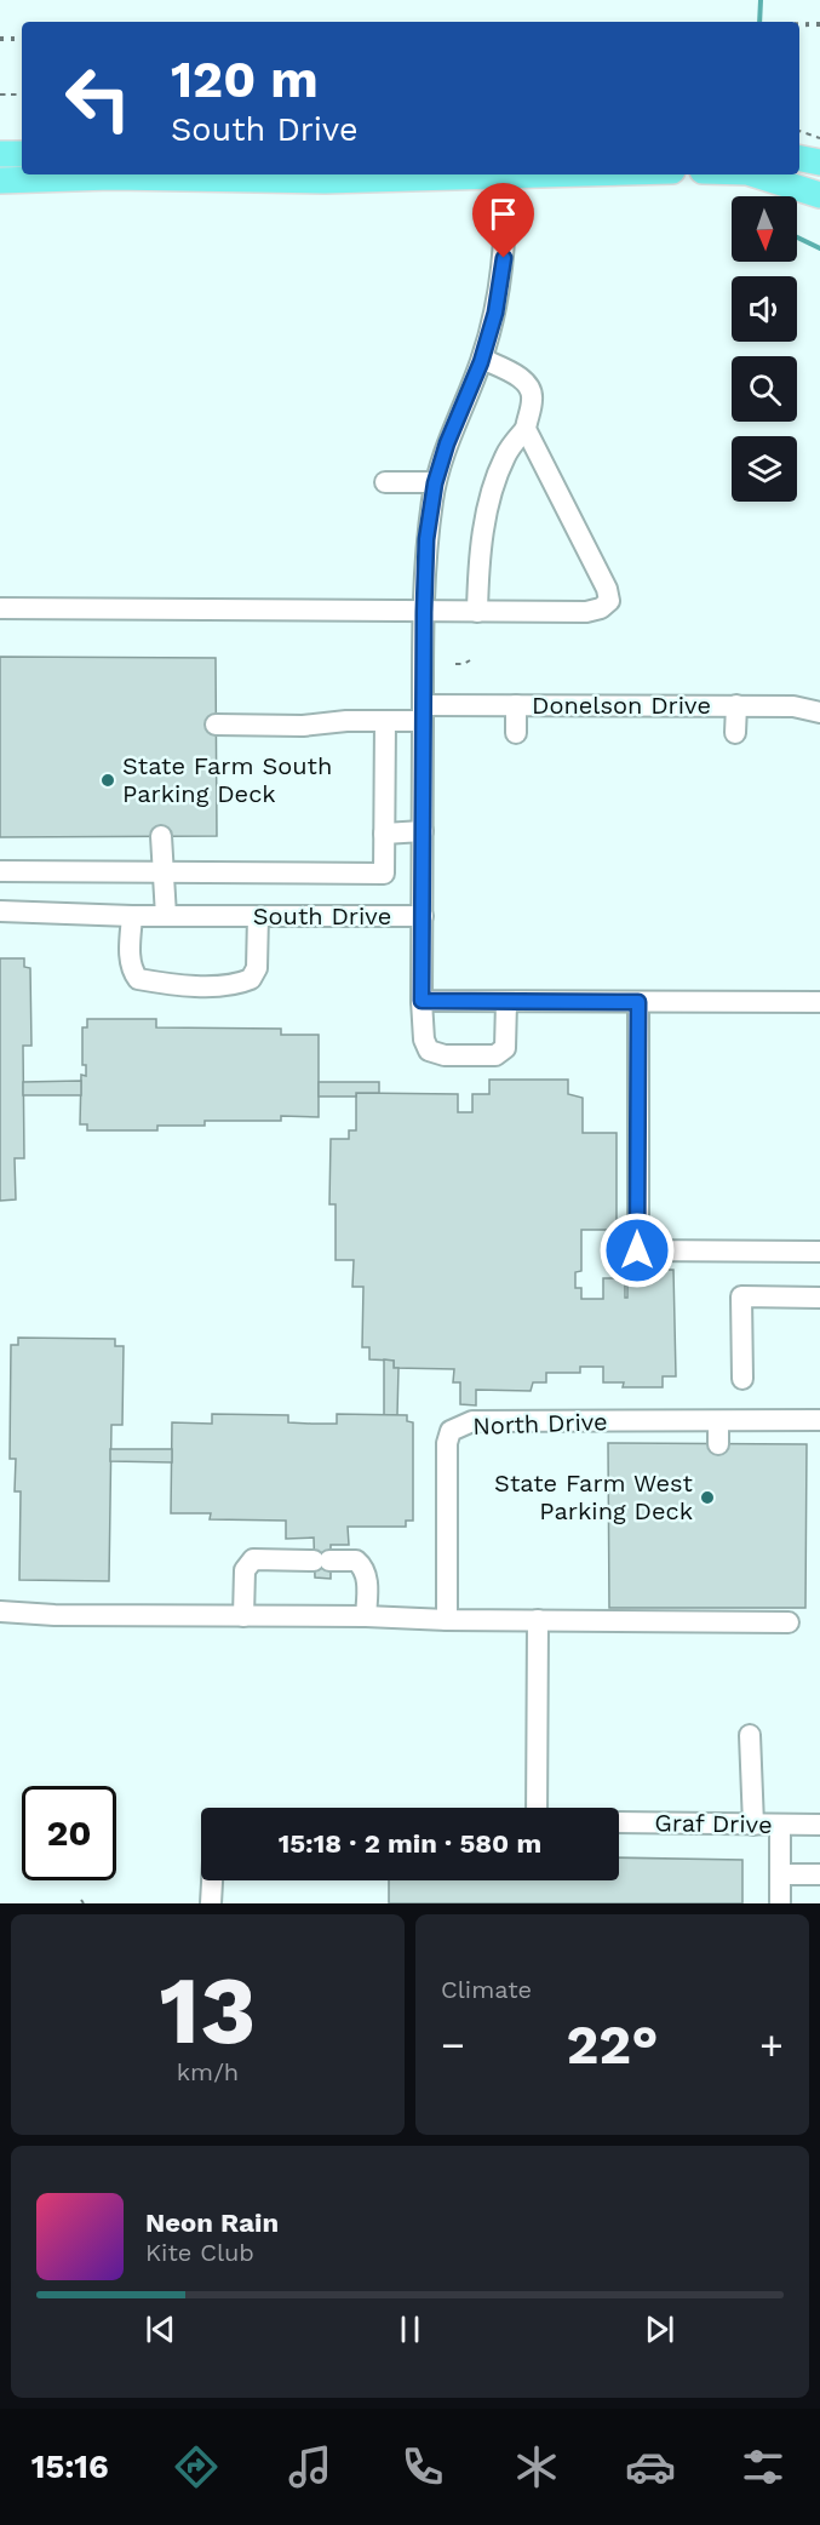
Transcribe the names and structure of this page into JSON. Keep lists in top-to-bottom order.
{
  "streets": {
    "street": [
      "Donelson Drive",
      "South Drive",
      "North Drive",
      "Graf Drive"
    ]
  },
  "places": ["State Farm South Parking Deck", "State Farm West Parking Deck"],
  "north": "bottom",
  "page": {
    "turn": ["120 m", "South Drive"],
    "limit": "20",
    "trip": "15:18 · 2 min · 580 m",
    "tile": [
      ["13", "km/h"],
      "Climate"
    ],
    "heat": ["−", "22°", "+"],
    "song": ["Neon Rain", "Kite Club"],
    "tabs": "15:16"
  }
}
